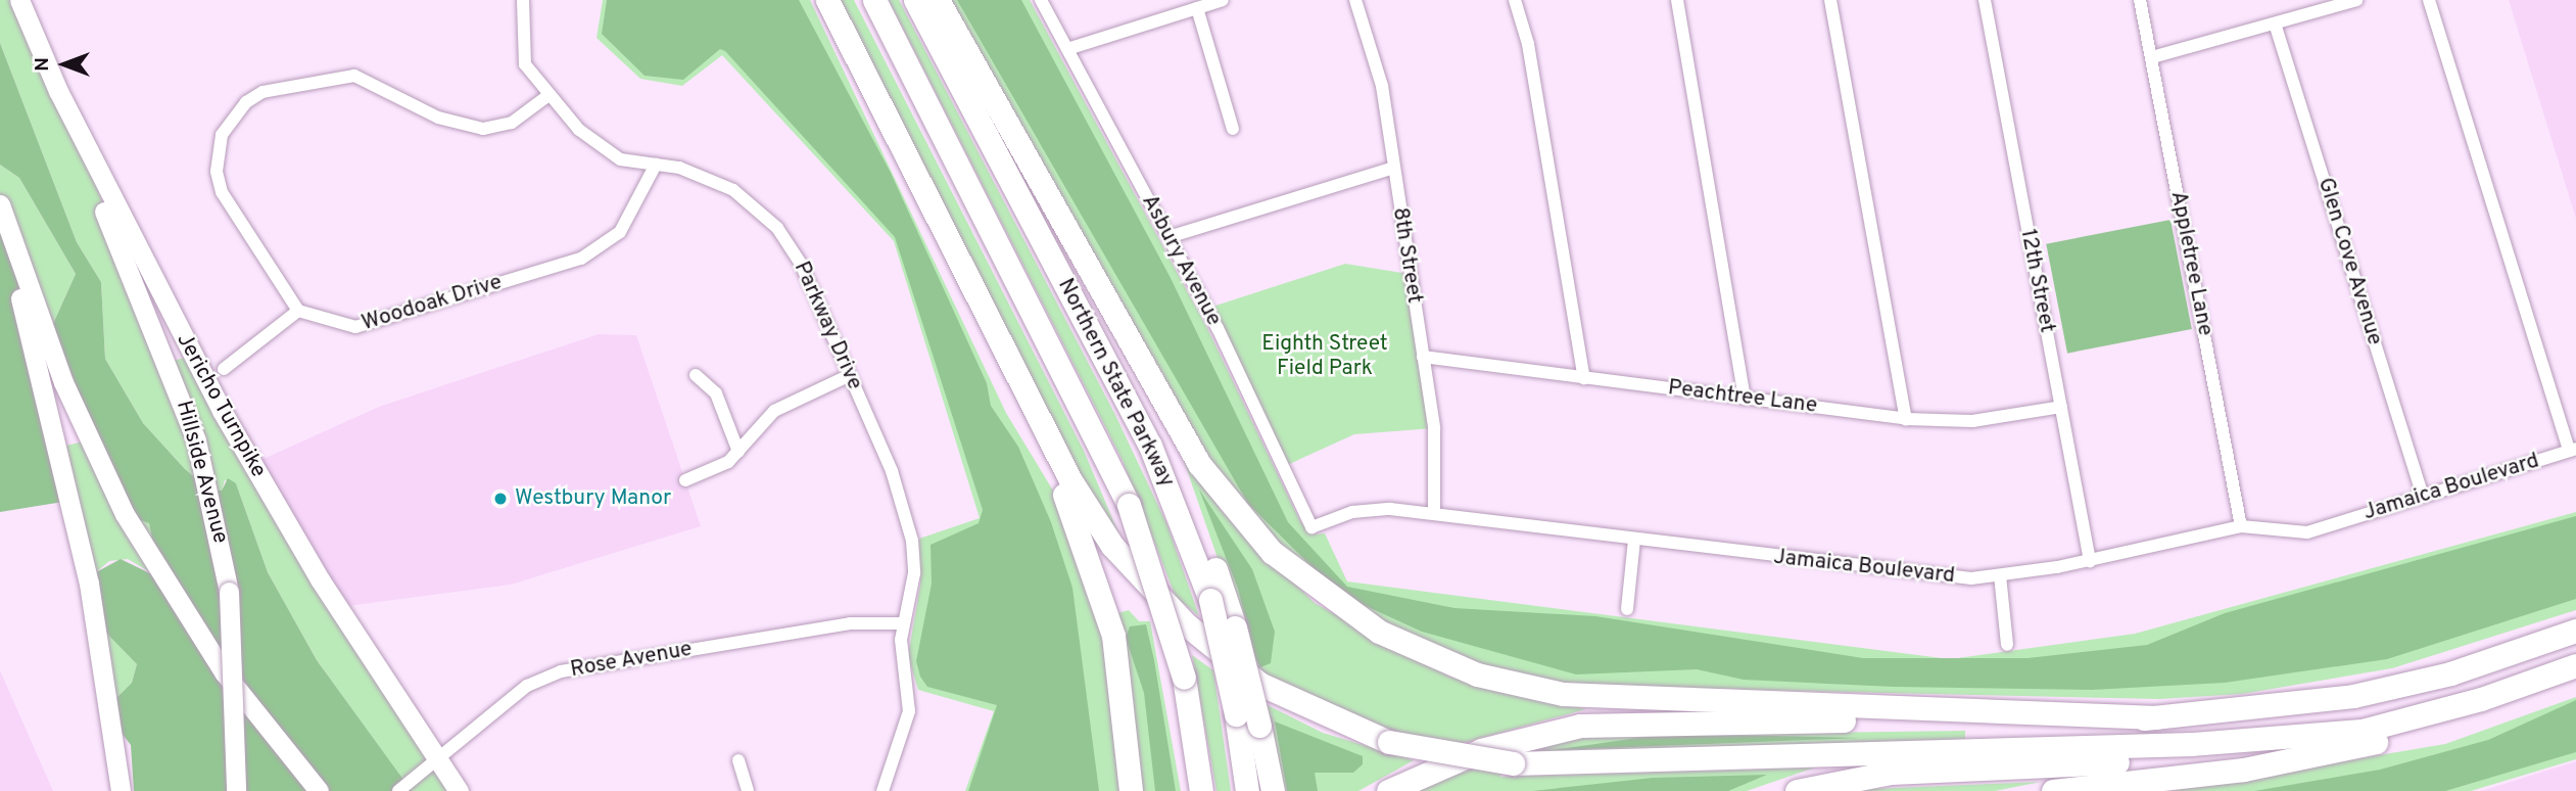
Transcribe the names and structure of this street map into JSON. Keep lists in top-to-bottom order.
{
  "streets": {
    "highway": ["Northern State Parkway"],
    "main road": ["Jericho Turnpike", "Hillside Avenue"],
    "street": [
      "8th Street",
      "Asbury Avenue",
      "Glen Cove Avenue",
      "Appletree Lane",
      "12th Street",
      "Woodoak Drive",
      "Parkway Drive",
      "Peachtree Lane",
      "Jamaica Boulevard",
      "Rose Avenue"
    ]
  },
  "crossings": [
    ["8th Street", "Peachtree Lane"],
    ["8th Street", "Jamaica Boulevard"],
    ["Asbury Avenue", "Jamaica Boulevard"],
    ["Glen Cove Avenue", "Jamaica Boulevard"],
    ["Appletree Lane", "Jamaica Boulevard"],
    ["12th Street", "Peachtree Lane"],
    ["12th Street", "Jamaica Boulevard"],
    ["Woodoak Drive", "Parkway Drive"],
    ["Parkway Drive", "Rose Avenue"],
    ["Jericho Turnpike", "Hillside Avenue"],
    ["Jericho Turnpike", "Rose Avenue"]
  ],
  "parks": ["Eighth Street Field Park"],
  "places": ["Westbury Manor"],
  "north": "left"
}
